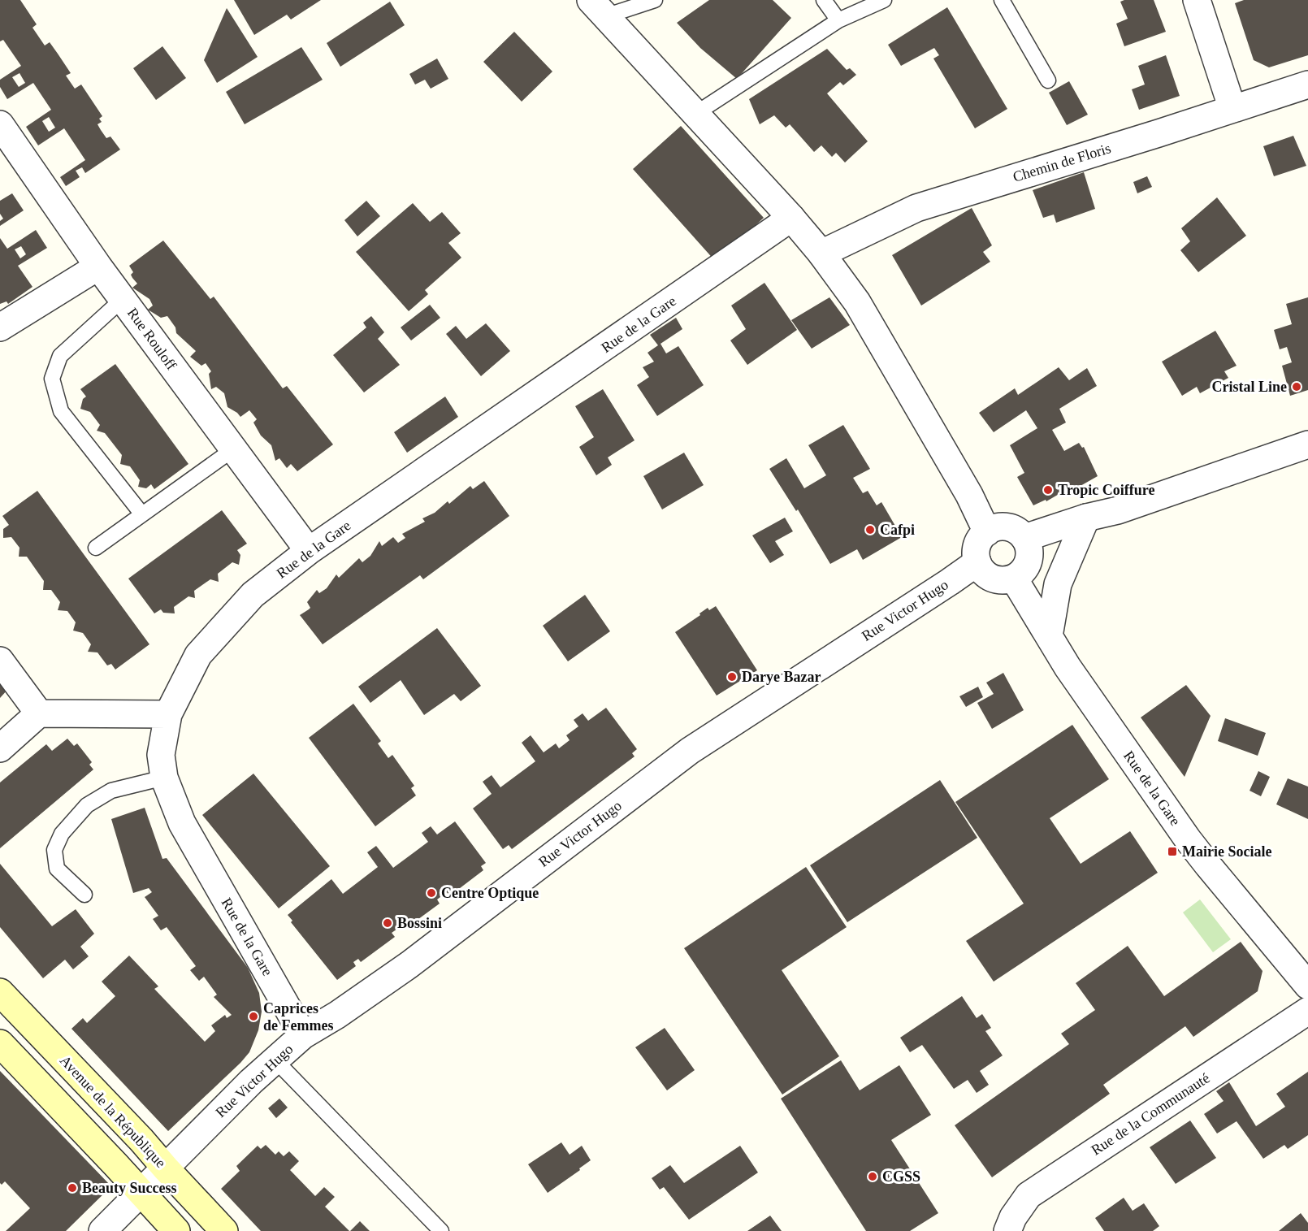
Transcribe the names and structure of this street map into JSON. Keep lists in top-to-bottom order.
{
  "streets": {
    "main road": ["Avenue de la République"],
    "street": [
      "Chemin de Floris",
      "Rue de la Gare",
      "Rue Rouloff",
      "Rue Victor Hugo",
      "Rue de la Communauté"
    ]
  },
  "crossings": [
    ["Rue de la Gare", "Rue Rouloff"],
    ["Rue de la Gare", "Rue Victor Hugo"],
    ["Rue Victor Hugo", "Avenue de la République"]
  ],
  "places": {
    "other": [
      "Cristal Line",
      "Tropic Coiffure",
      "Cafpi",
      "Darye Bazar",
      "Centre Optique",
      "Bossini",
      "Caprices de Femmes",
      "CGSS",
      "Beauty Success"
    ],
    "transit": ["Mairie Sociale"]
  }
}
